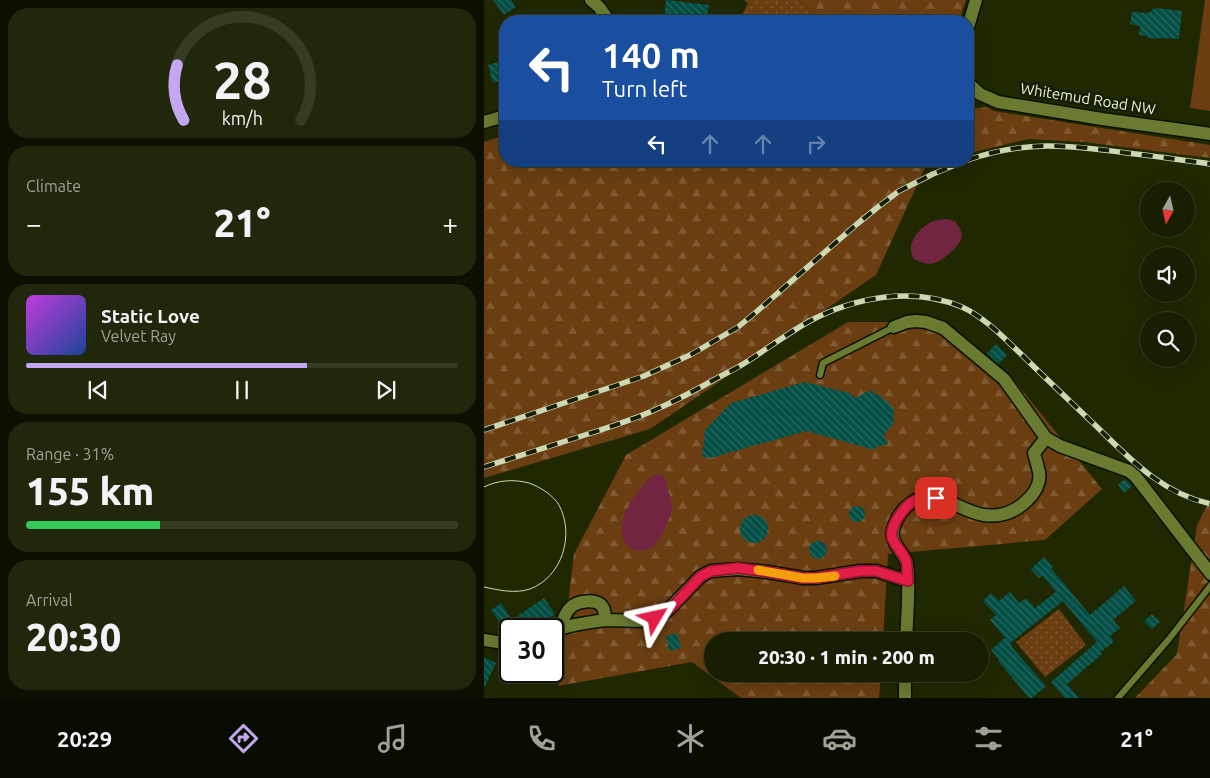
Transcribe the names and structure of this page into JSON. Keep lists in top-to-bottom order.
{
  "streets": {
    "street": ["Whitemud Road NW"]
  },
  "north": "bottom",
  "page": {
    "turn": ["140 m", "Turn left"],
    "tile": [
      "Climate",
      ["Range · 31%", "155 km"],
      ["Arrival", "20:30"]
    ],
    "heat": ["−", "21°", "+"],
    "song": ["Static Love", "Velvet Ray"],
    "limit": "30",
    "trip": "20:30 · 1 min · 200 m",
    "tabs": ["20:29", "21°"],
    "gauge": ["28", "km/h"]
  }
}
